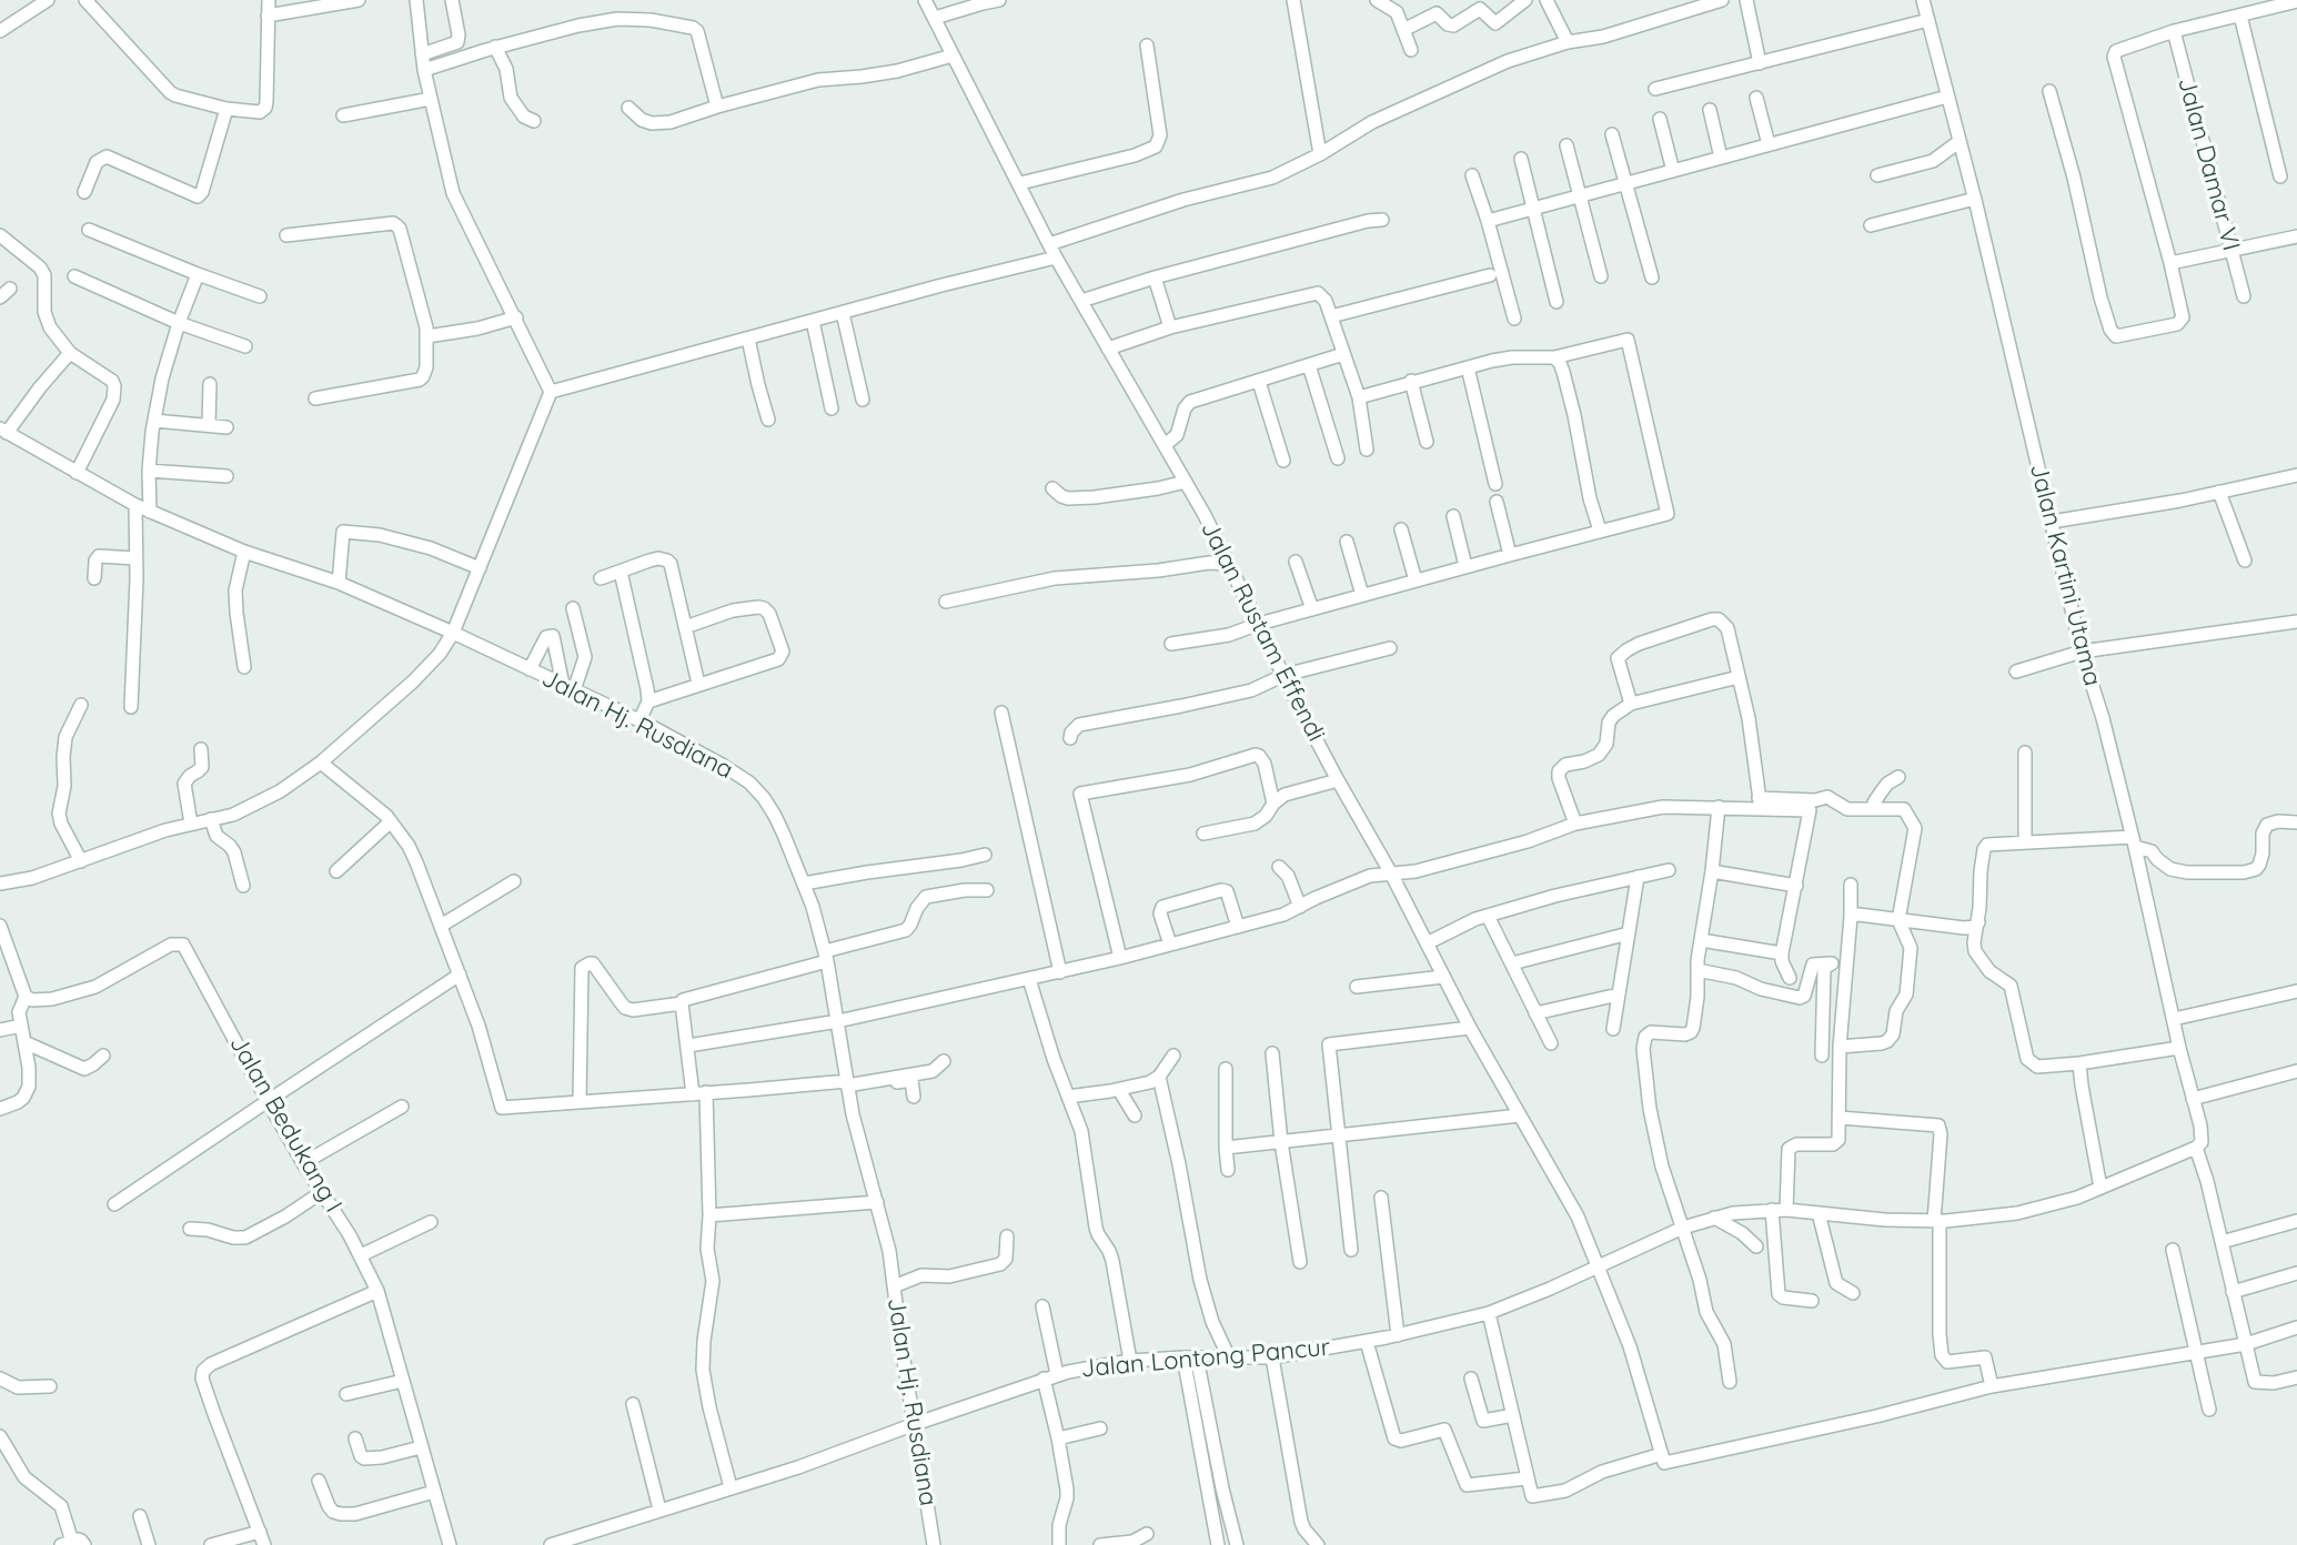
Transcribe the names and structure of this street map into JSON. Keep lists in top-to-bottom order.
{
  "streets": {
    "street": [
      "Jalan Damar VI",
      "Jalan Kartini Utama",
      "Jalan Rustam Effendi",
      "Jalan Hj. Rusdiana",
      "Jalan Bedukang I",
      "Jalan Lontong Pancur"
    ]
  },
  "crossings": [
    ["Jalan Kartini Utama", "Jalan Lontong Pancur"],
    ["Jalan Rustam Effendi", "Jalan Lontong Pancur"],
    ["Jalan Hj. Rusdiana", "Jalan Lontong Pancur"]
  ]
}
